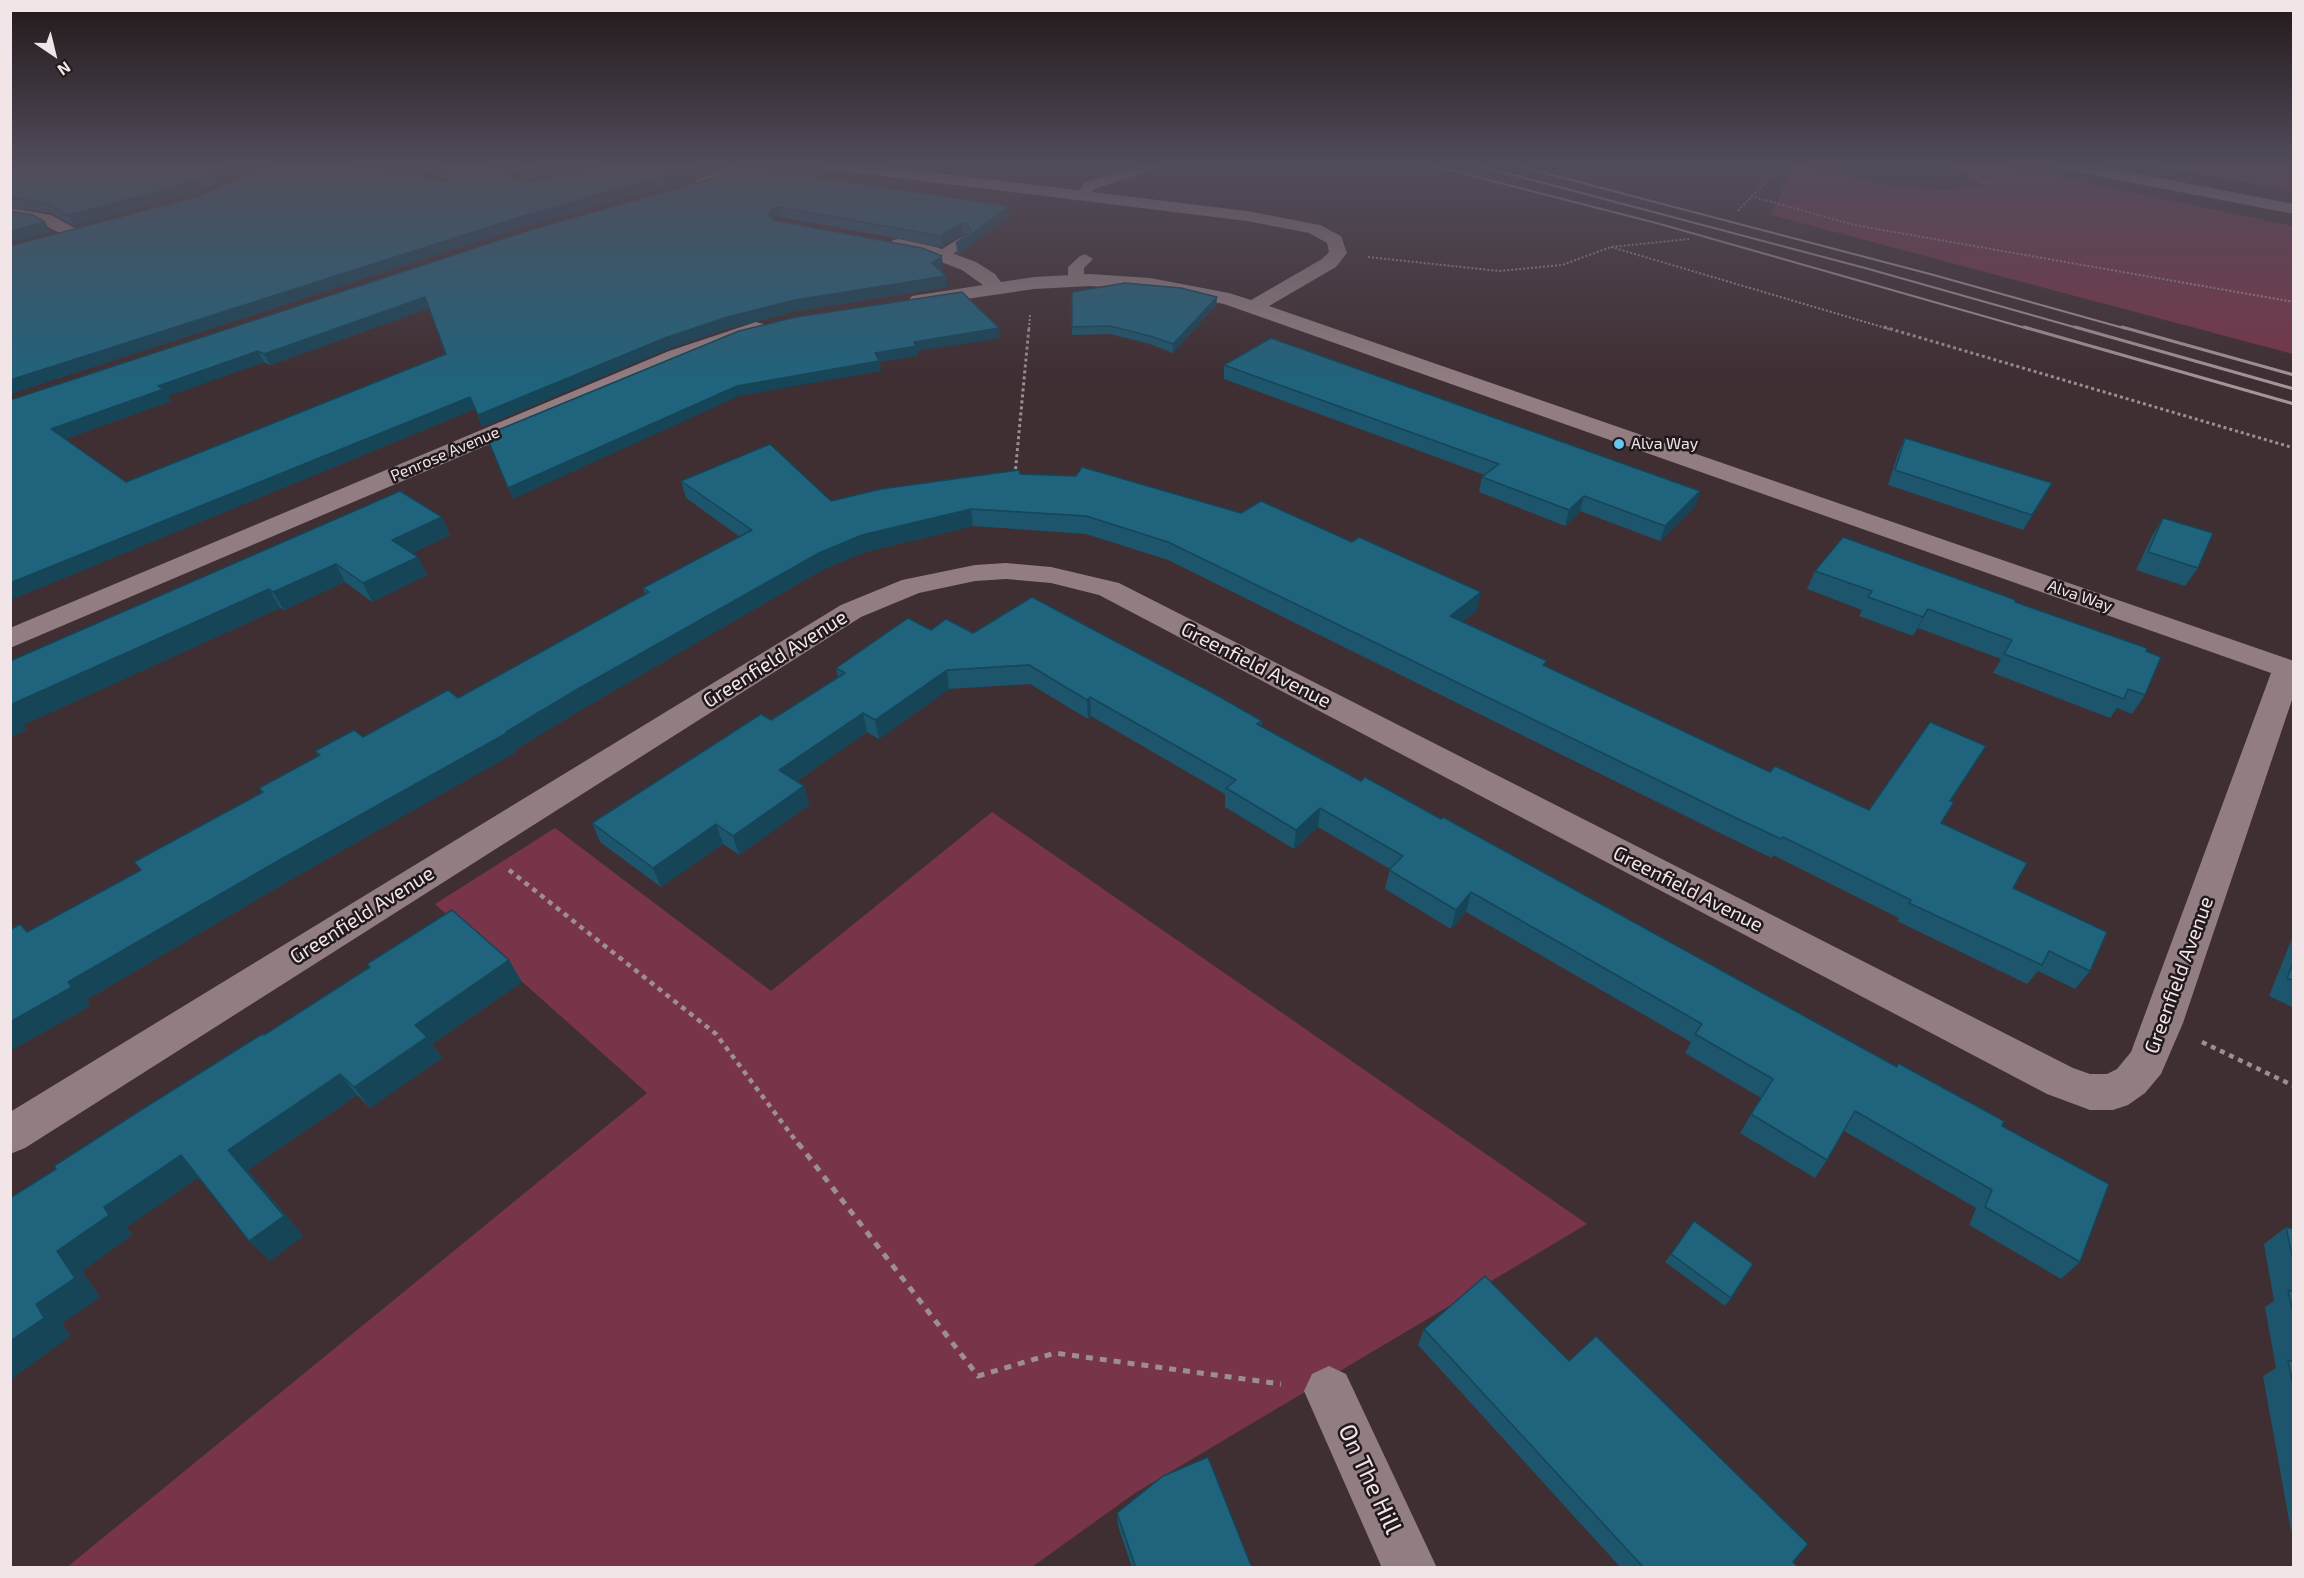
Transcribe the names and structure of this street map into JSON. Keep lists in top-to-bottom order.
{
  "streets": {
    "street": [
      "Penrose Avenue",
      "Alva Way",
      "Greenfield Avenue",
      "On The Hill"
    ]
  },
  "crossings": [
    ["Alva Way", "Greenfield Avenue"]
  ],
  "places": ["Alva Way"],
  "north": "bottom right"
}
